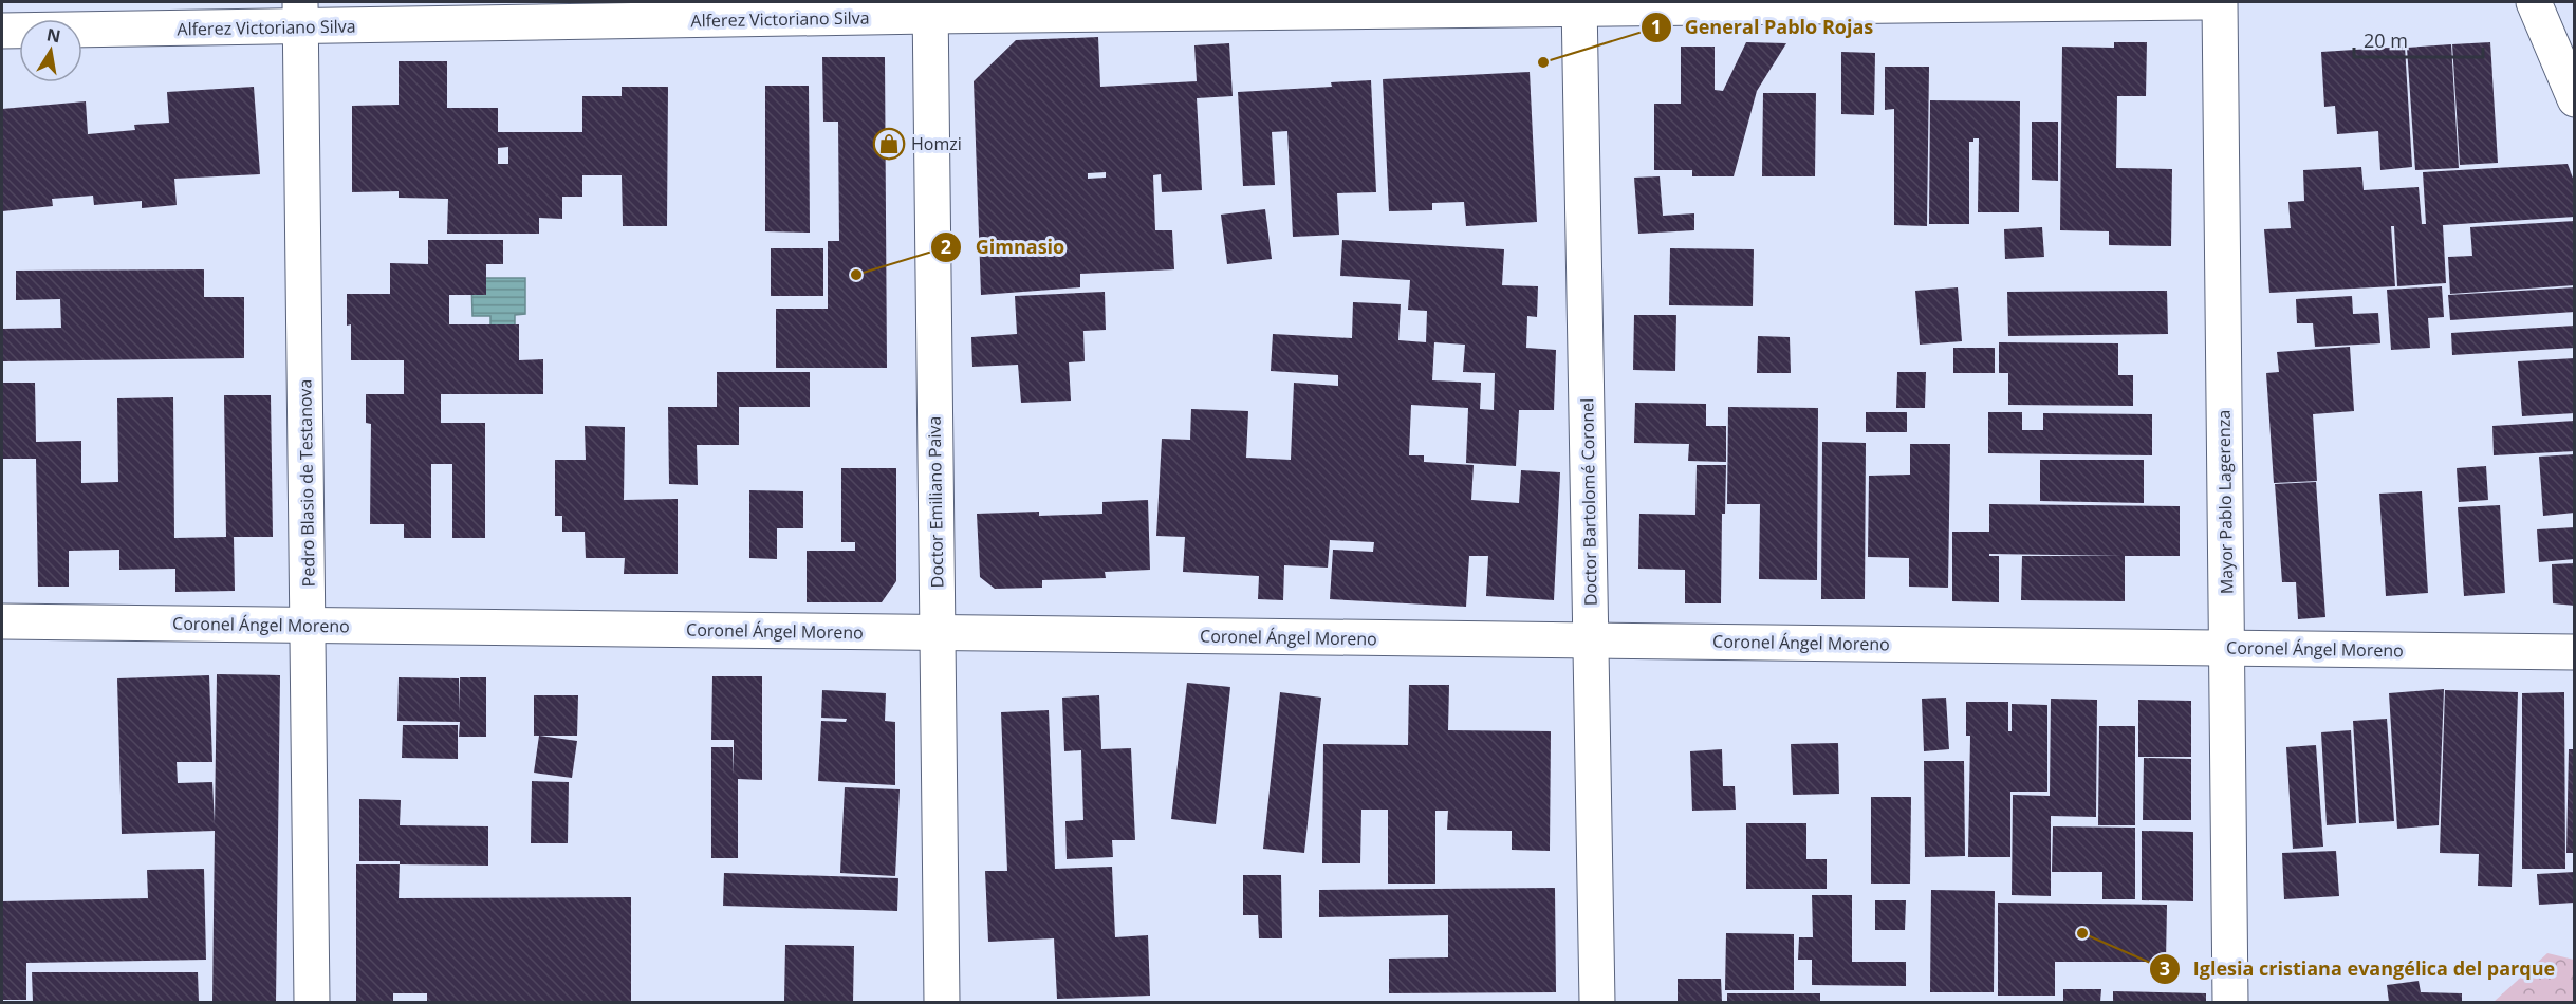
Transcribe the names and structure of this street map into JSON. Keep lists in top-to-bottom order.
{
  "streets": {
    "street": [
      "Alferez Victoriano Silva",
      "Pedro Blasio de Testanova",
      "Doctor Emiliano Paiva",
      "Doctor Bartolomé Coronel",
      "Mayor Pablo Lagerenza",
      "Coronel Ángel Moreno"
    ]
  },
  "crossings": [
    ["Alferez Victoriano Silva", "Pedro Blasio de Testanova"],
    ["Alferez Victoriano Silva", "Doctor Emiliano Paiva"],
    ["Alferez Victoriano Silva", "Doctor Bartolomé Coronel"],
    ["Pedro Blasio de Testanova", "Coronel Ángel Moreno"],
    ["Doctor Emiliano Paiva", "Coronel Ángel Moreno"],
    ["Doctor Bartolomé Coronel", "Coronel Ángel Moreno"],
    ["Mayor Pablo Lagerenza", "Coronel Ángel Moreno"]
  ],
  "places": {
    "other": ["General Pablo Rojas", "Gimnasio", "Iglesia cristiana evangélica del parque"],
    "shop": ["Homzi"]
  },
  "scale_bar": "20 m",
  "north": "top"
}
